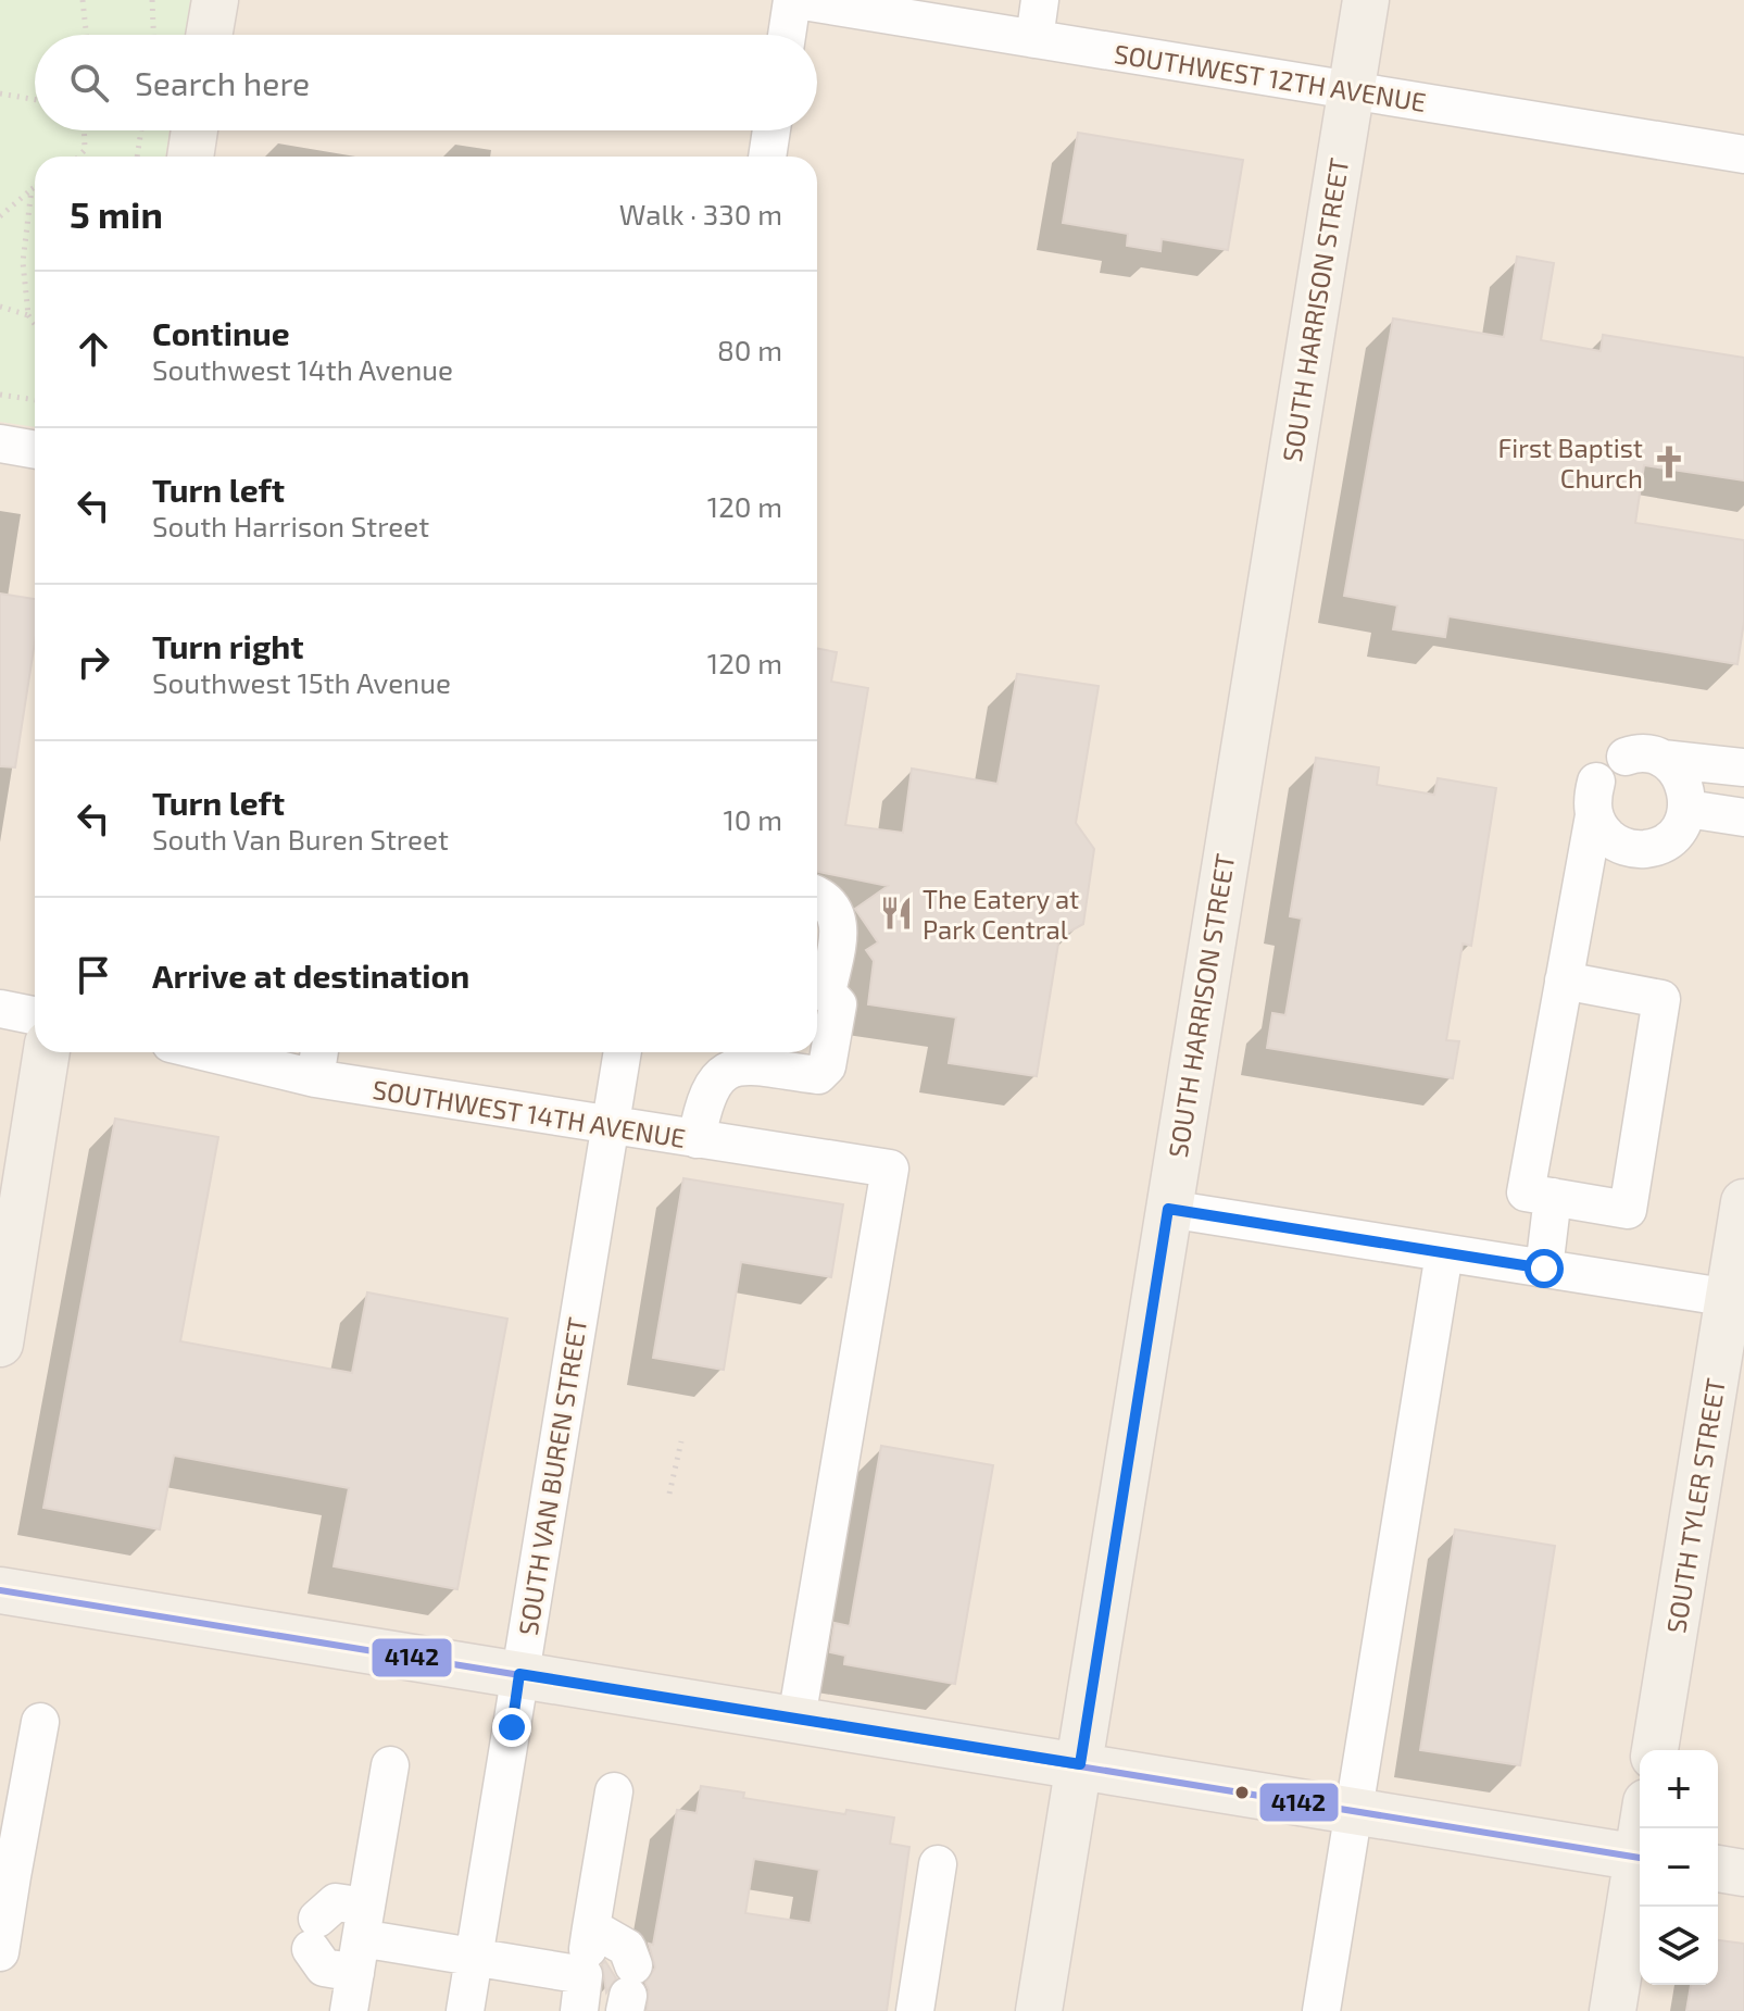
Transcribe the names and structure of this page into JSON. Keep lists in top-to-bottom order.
{
  "streets": {
    "main road": ["SOUTH HARRISON STREET", "SOUTH TYLER STREET"],
    "street": ["SOUTHWEST 12TH AVENUE", "SOUTHWEST 14TH AVENUE", "SOUTH VAN BUREN STREET"]
  },
  "crossings": [
    ["SOUTHWEST 12TH AVENUE", "SOUTH HARRISON STREET"],
    ["SOUTHWEST 14TH AVENUE", "SOUTH VAN BUREN STREET"]
  ],
  "places": {
    "church": ["First Baptist Church"],
    "restaurant": ["The Eatery at Park Central"]
  },
  "lines": ["transit line 4142"],
  "page": {
    "search": "Search here",
    "heading": ["5 min", "Walk · 330 m"],
    "list": [
      ["Continue", "Southwest 14th Avenue", "80 m"],
      ["Turn left", "South Harrison Street", "120 m"],
      ["Turn right", "Southwest 15th Avenue", "120 m"],
      ["Turn left", "South Van Buren Street", "10 m"],
      "Arrive at destination"
    ],
    "map_buttons": ["+", "−"]
  }
}
